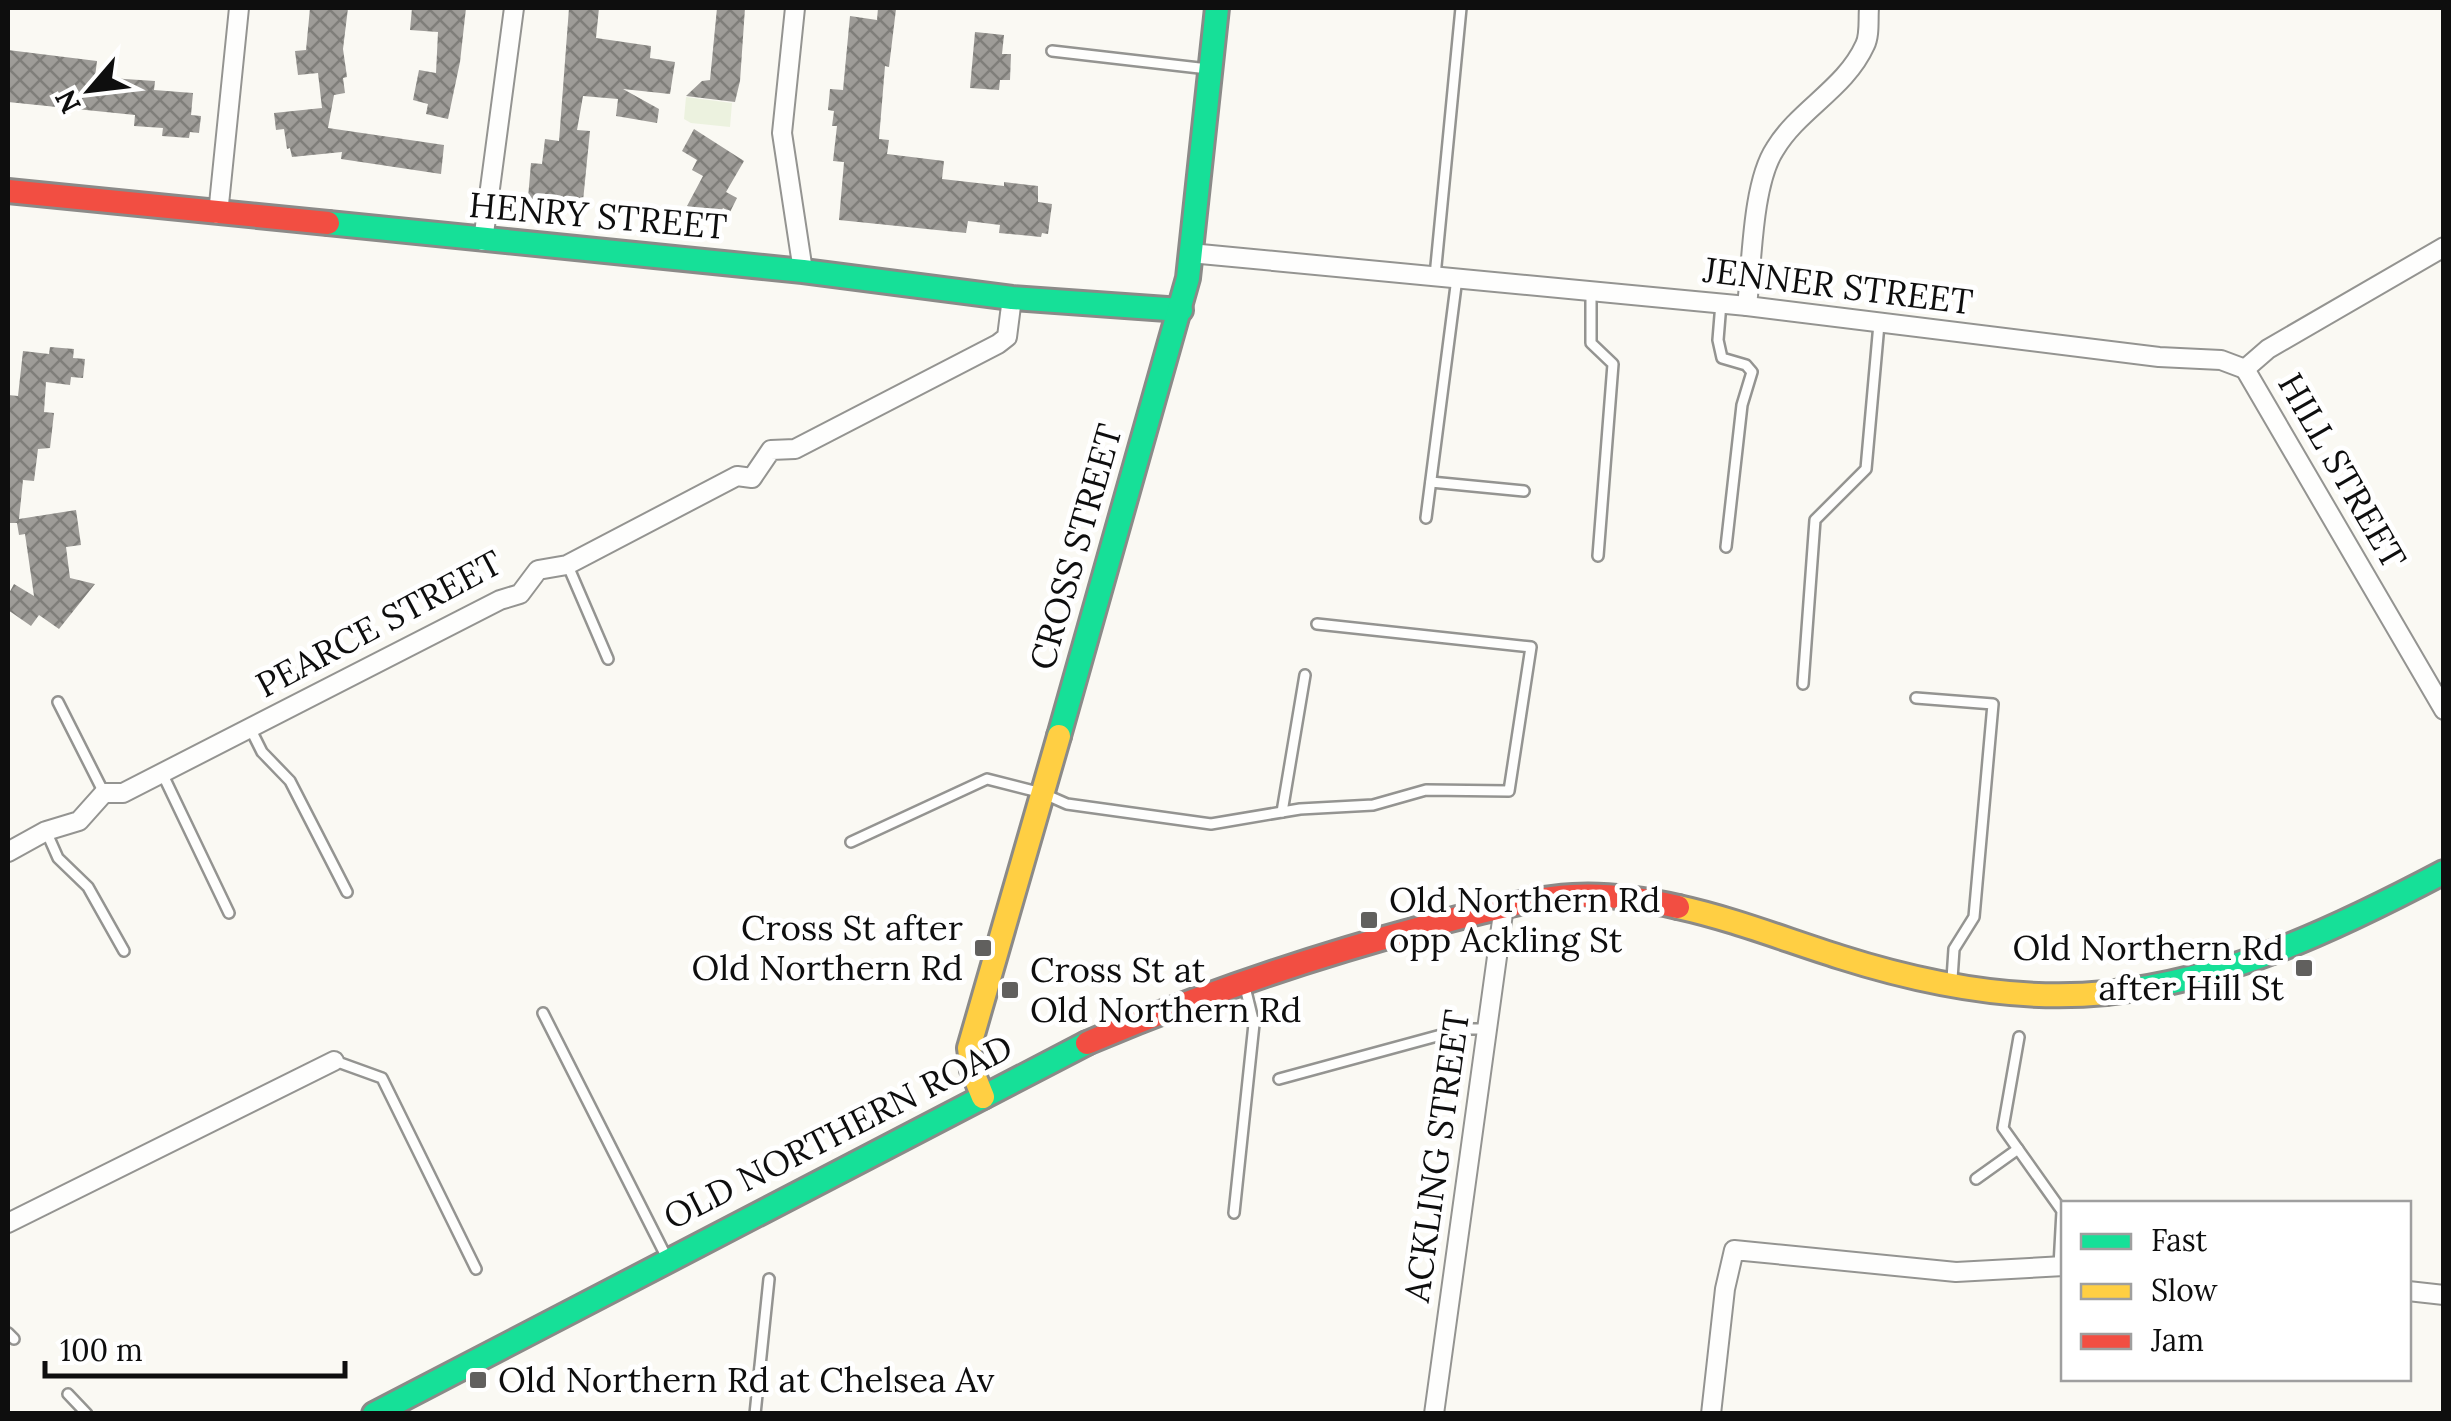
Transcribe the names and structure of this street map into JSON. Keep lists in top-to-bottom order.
{
  "streets": {
    "street": [
      "HENRY STREET",
      "JENNER STREET",
      "HILL STREET",
      "CROSS STREET",
      "PEARCE STREET",
      "OLD NORTHERN ROAD",
      "ACKLING STREET"
    ]
  },
  "crossings": [
    ["HENRY STREET", "CROSS STREET"],
    ["HENRY STREET", "PEARCE STREET"],
    ["JENNER STREET", "HILL STREET"],
    ["JENNER STREET", "CROSS STREET"],
    ["CROSS STREET", "OLD NORTHERN ROAD"],
    ["OLD NORTHERN ROAD", "ACKLING STREET"]
  ],
  "places": {
    "transit": [
      "Old Northern Rd opp Ackling St",
      "Cross St after Old Northern Rd",
      "Old Northern Rd after Hill St",
      "Cross St at Old Northern Rd",
      "Old Northern Rd at Chelsea Av"
    ]
  },
  "legend": ["Fast", "Slow", "Jam"],
  "scale_bar": "100 m",
  "north": "bottom left"
}
